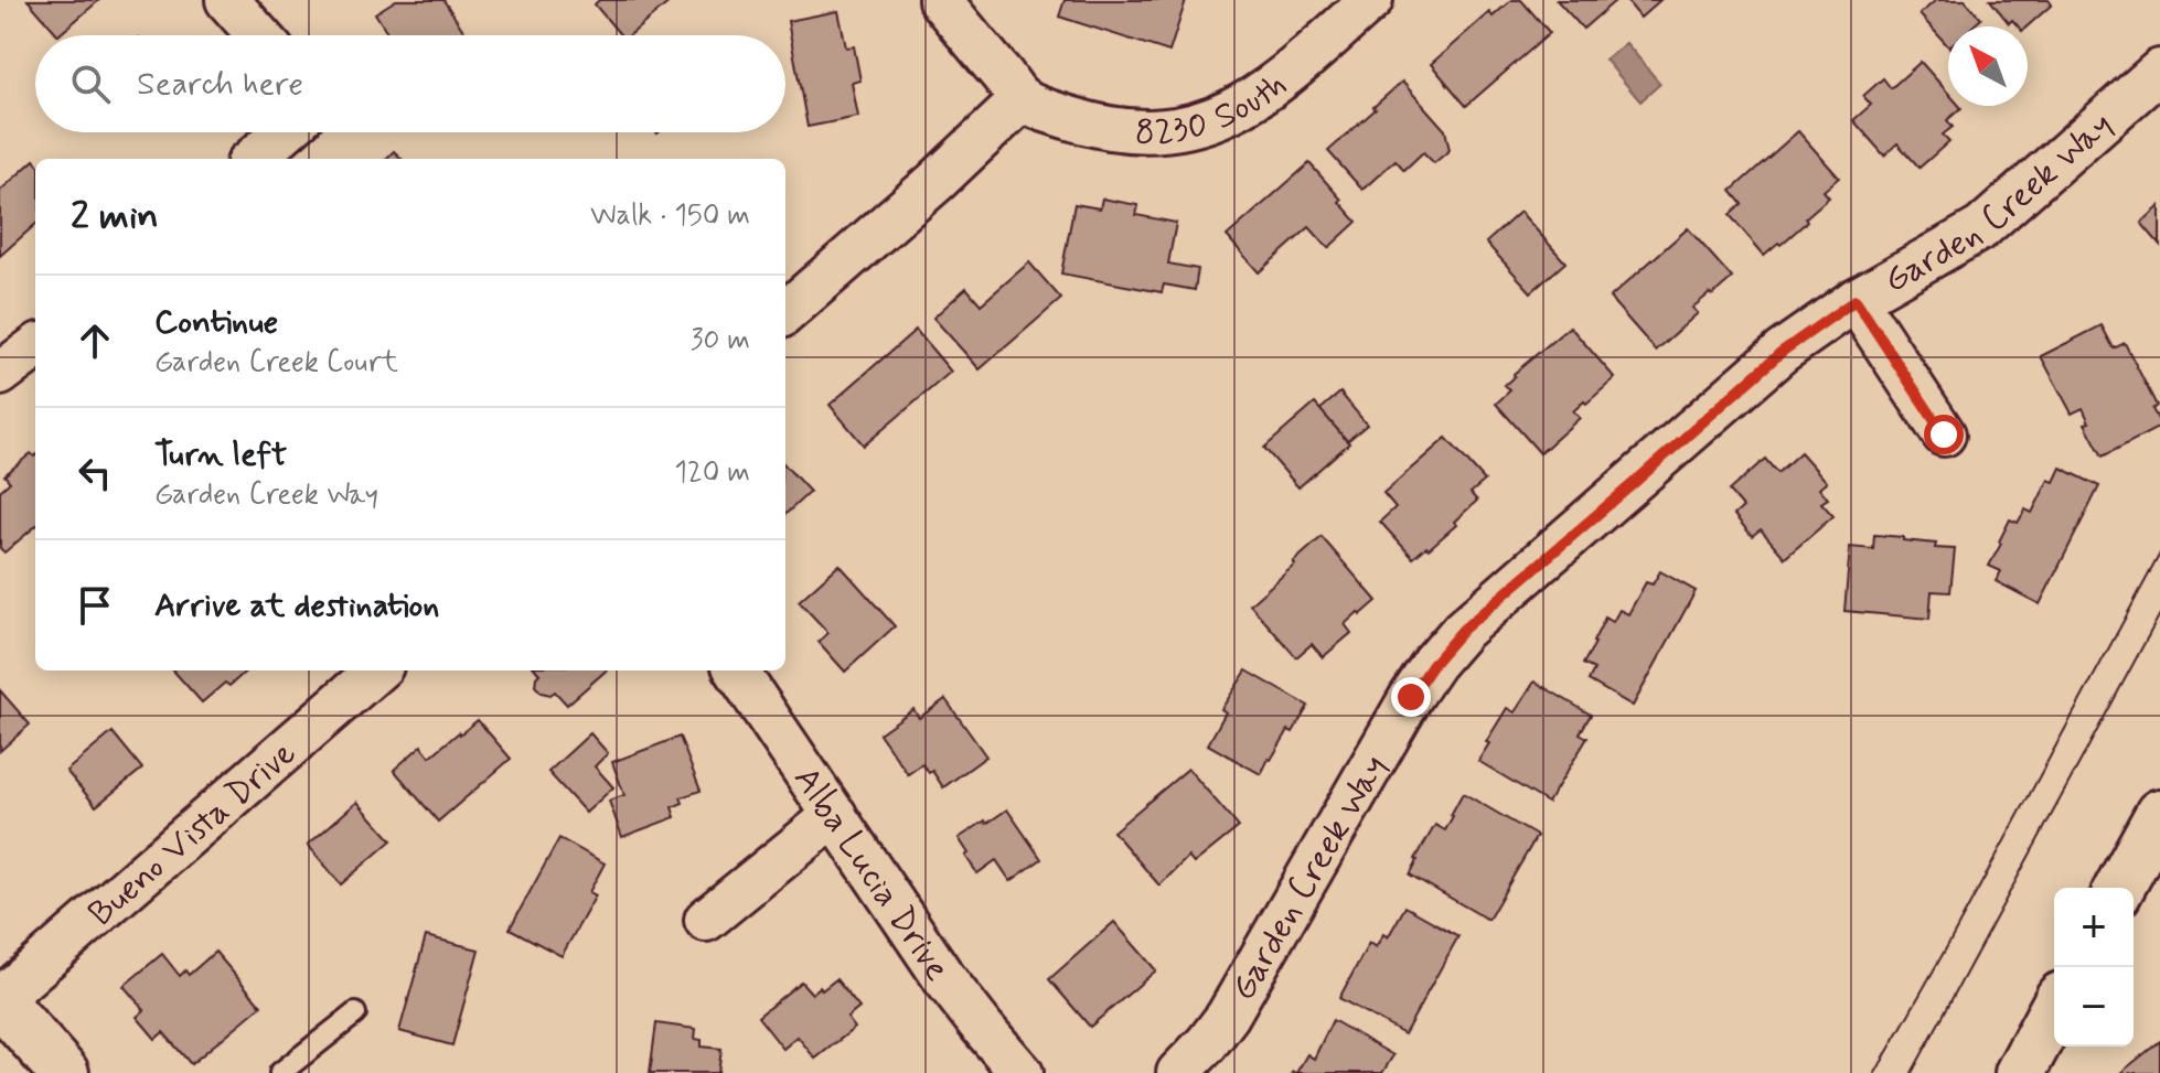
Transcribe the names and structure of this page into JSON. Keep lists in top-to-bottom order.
{
  "streets": {
    "street": [
      "8230 South",
      "Garden Creek Way",
      "Bueno Vista Drive",
      "Alba Lucia Drive"
    ]
  },
  "north": "top left",
  "page": {
    "search": "Search here",
    "heading": ["2 min", "Walk · 150 m"],
    "list": [
      ["Continue", "Garden Creek Court", "30 m"],
      ["Turn left", "Garden Creek Way", "120 m"],
      "Arrive at destination"
    ],
    "map_buttons": ["+", "−"]
  }
}
